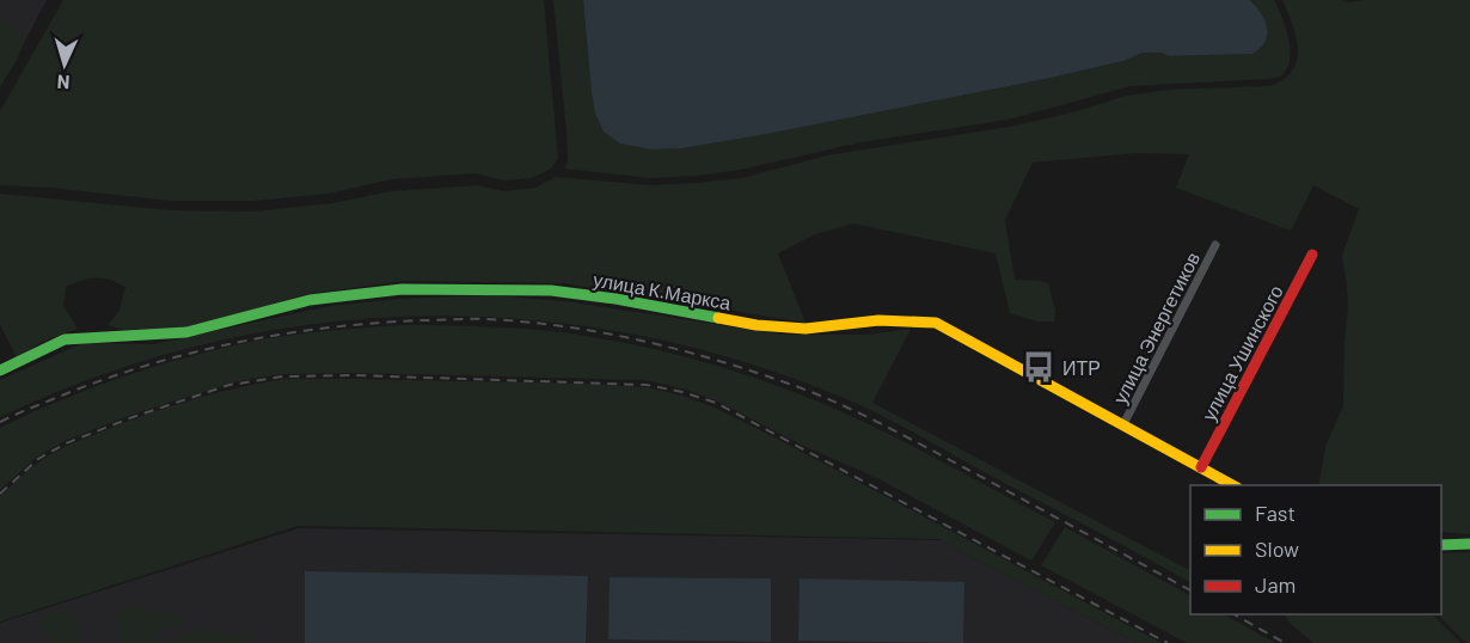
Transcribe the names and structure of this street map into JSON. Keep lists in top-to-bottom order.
{
  "streets": {
    "main road": ["улица К.Маркса", "улица Ушинского"],
    "street": ["улица Энергетиков"]
  },
  "crossings": [
    ["улица К.Маркса", "улица Энергетиков"],
    ["улица К.Маркса", "улица Ушинского"]
  ],
  "places": {
    "bus stop": ["ИТР"]
  },
  "legend": ["Fast", "Slow", "Jam"],
  "north": "bottom"
}
